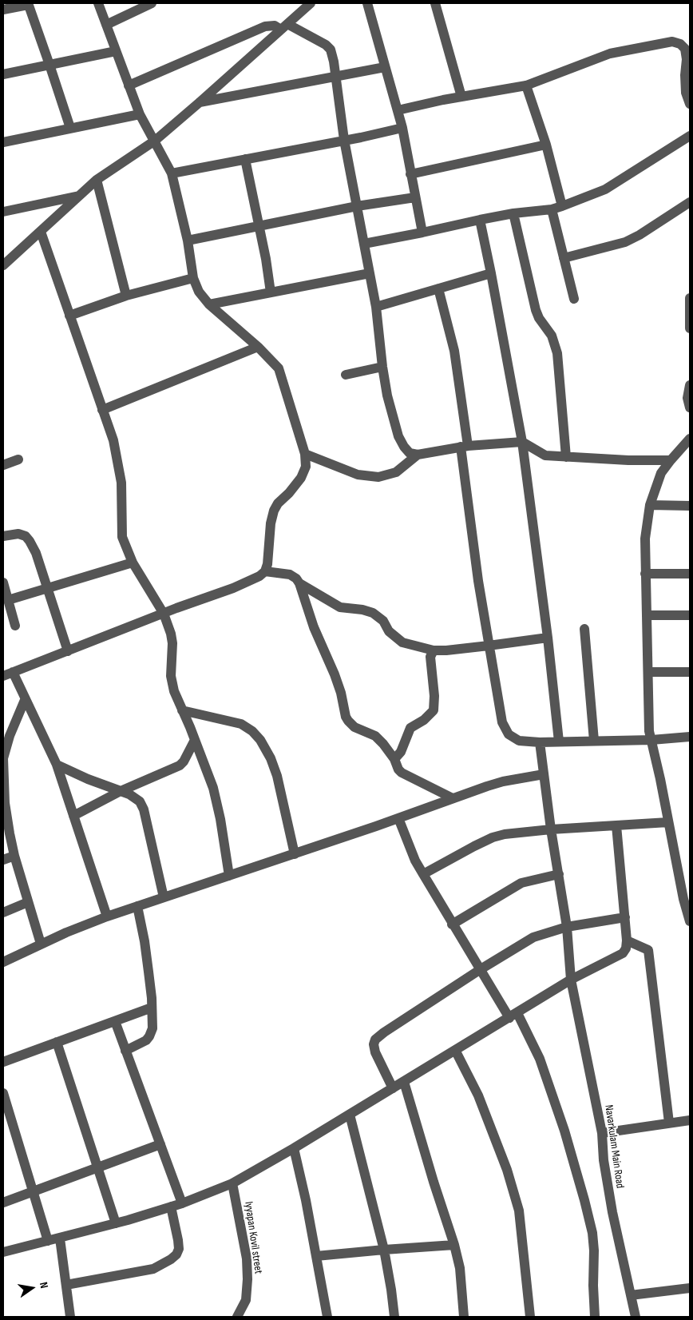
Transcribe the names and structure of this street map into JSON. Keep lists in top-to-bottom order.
{
  "streets": {
    "street": ["Navarkulam Main Road", "Iyyapan Kovil street"]
  },
  "north": "right"
}
